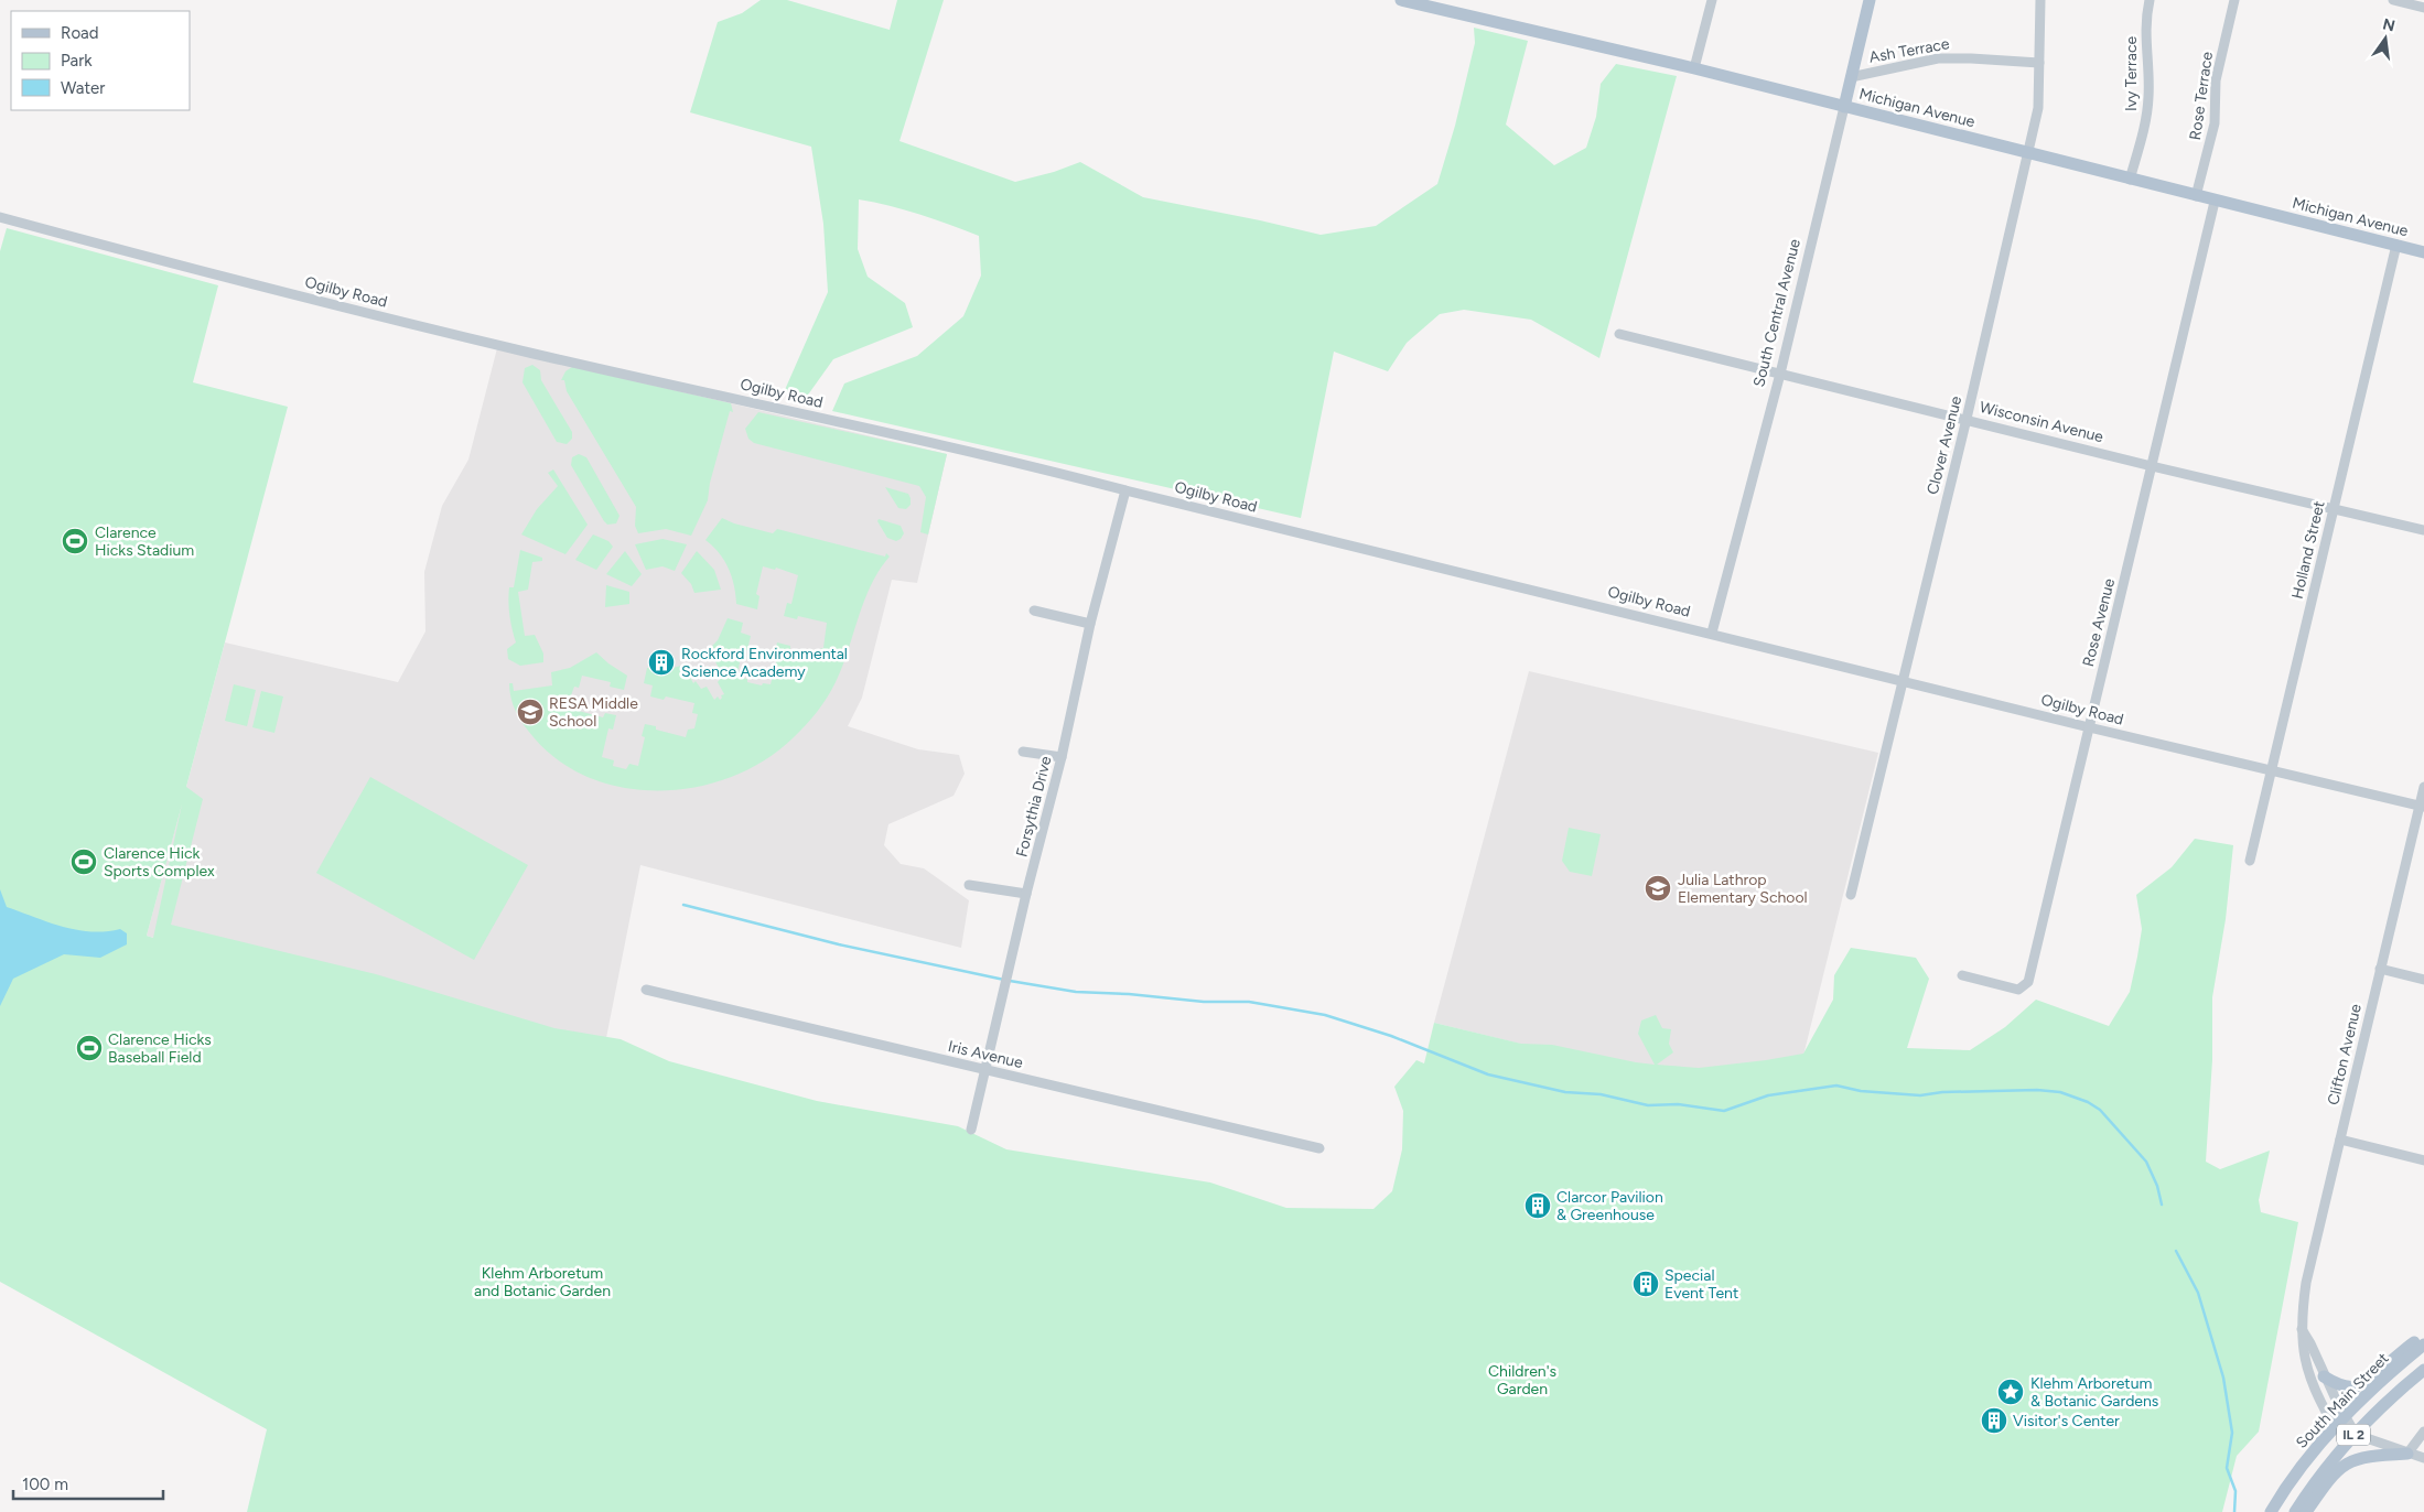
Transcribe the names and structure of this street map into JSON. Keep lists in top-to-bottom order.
{
  "streets": {
    "main road": [
      "Michigan Avenue",
      "South Central Avenue",
      "South Main Street",
      "IL 2"
    ],
    "street": [
      "Ash Terrace",
      "Ivy Terrace",
      "Rose Terrace",
      "Ogilby Road",
      "Wisconsin Avenue",
      "Clover Avenue",
      "Holland Street",
      "Rose Avenue",
      "Forsythia Drive",
      "Iris Avenue",
      "Clifton Avenue"
    ]
  },
  "crossings": [
    ["Ash Terrace", "South Central Avenue"],
    ["Ash Terrace", "Clover Avenue"],
    ["Ivy Terrace", "Michigan Avenue"],
    ["Rose Terrace", "Michigan Avenue"],
    ["Michigan Avenue", "South Central Avenue"],
    ["Michigan Avenue", "Clover Avenue"],
    ["Michigan Avenue", "Holland Street"],
    ["Michigan Avenue", "Rose Avenue"],
    ["Ogilby Road", "South Central Avenue"],
    ["Ogilby Road", "Clover Avenue"],
    ["Ogilby Road", "Holland Street"],
    ["Ogilby Road", "Rose Avenue"],
    ["Ogilby Road", "Forsythia Drive"],
    ["Ogilby Road", "Clifton Avenue"],
    ["South Central Avenue", "Wisconsin Avenue"],
    ["Wisconsin Avenue", "Clover Avenue"],
    ["Wisconsin Avenue", "Holland Street"],
    ["Wisconsin Avenue", "Rose Avenue"],
    ["Forsythia Drive", "Iris Avenue"],
    ["Clifton Avenue", "South Main Street"]
  ],
  "parks": ["Klehm Arboretum and Botanic Garden", "Children's Garden"],
  "places": {
    "sports": ["Clarence Hicks Stadium", "Clarence Hick Sports Complex", "Clarence Hicks Baseball Field"],
    "building": [
      "Rockford Environmental Science Academy",
      "Clarcor Pavilion & Greenhouse",
      "Special Event Tent",
      "Visitor's Center"
    ],
    "school or university": ["RESA Middle School", "Julia Lathrop Elementary School"],
    "place": ["Klehm Arboretum & Botanic Gardens"]
  },
  "legend": ["Road", "Park", "Water"],
  "scale_bar": "100 m",
  "north": "top"
}
